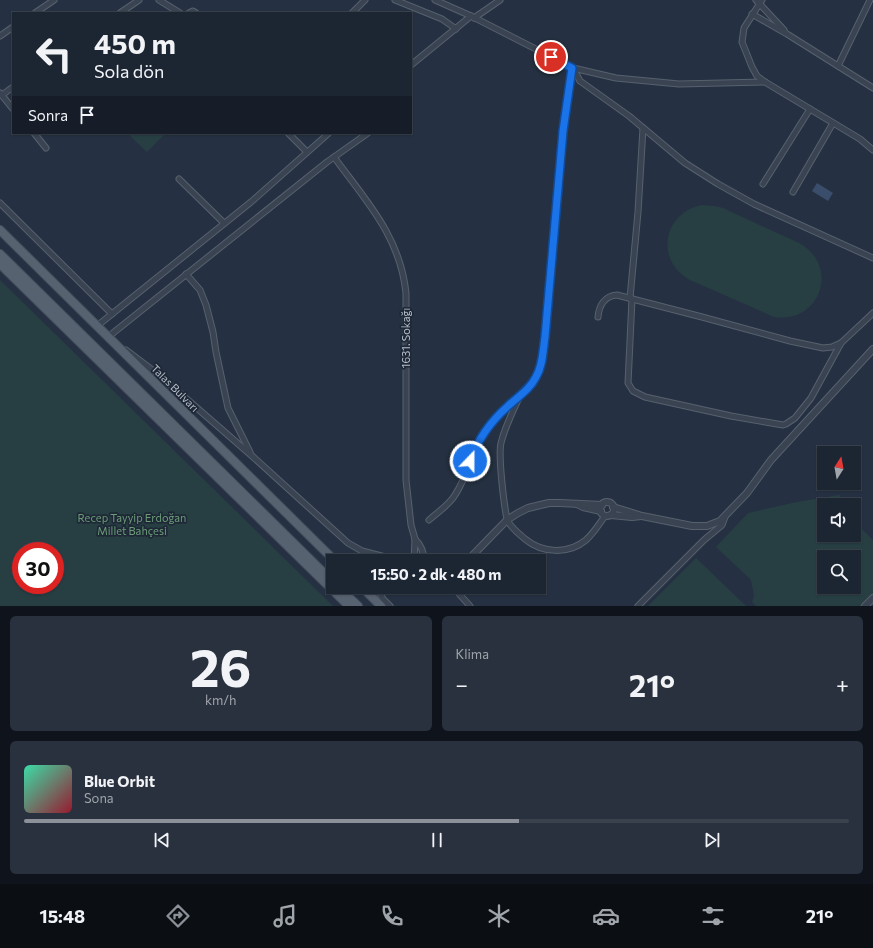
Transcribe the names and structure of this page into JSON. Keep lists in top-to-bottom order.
{
  "streets": {
    "main road": ["Talas Bulvarı"],
    "street": ["1631. Sokağı"]
  },
  "parks": ["Recep Tayyip Erdoğan Millet Bahçesi"],
  "north": "top",
  "page": {
    "turn": ["450 m", "Sola dön"],
    "then": "Sonra",
    "limit": "30",
    "trip": "15:50 · 2 dk · 480 m",
    "tile": [
      ["26", "km/h"],
      "Klima"
    ],
    "heat": ["−", "21°", "+"],
    "song": ["Blue Orbit", "Sona"],
    "tabs": ["15:48", "21°"]
  }
}
